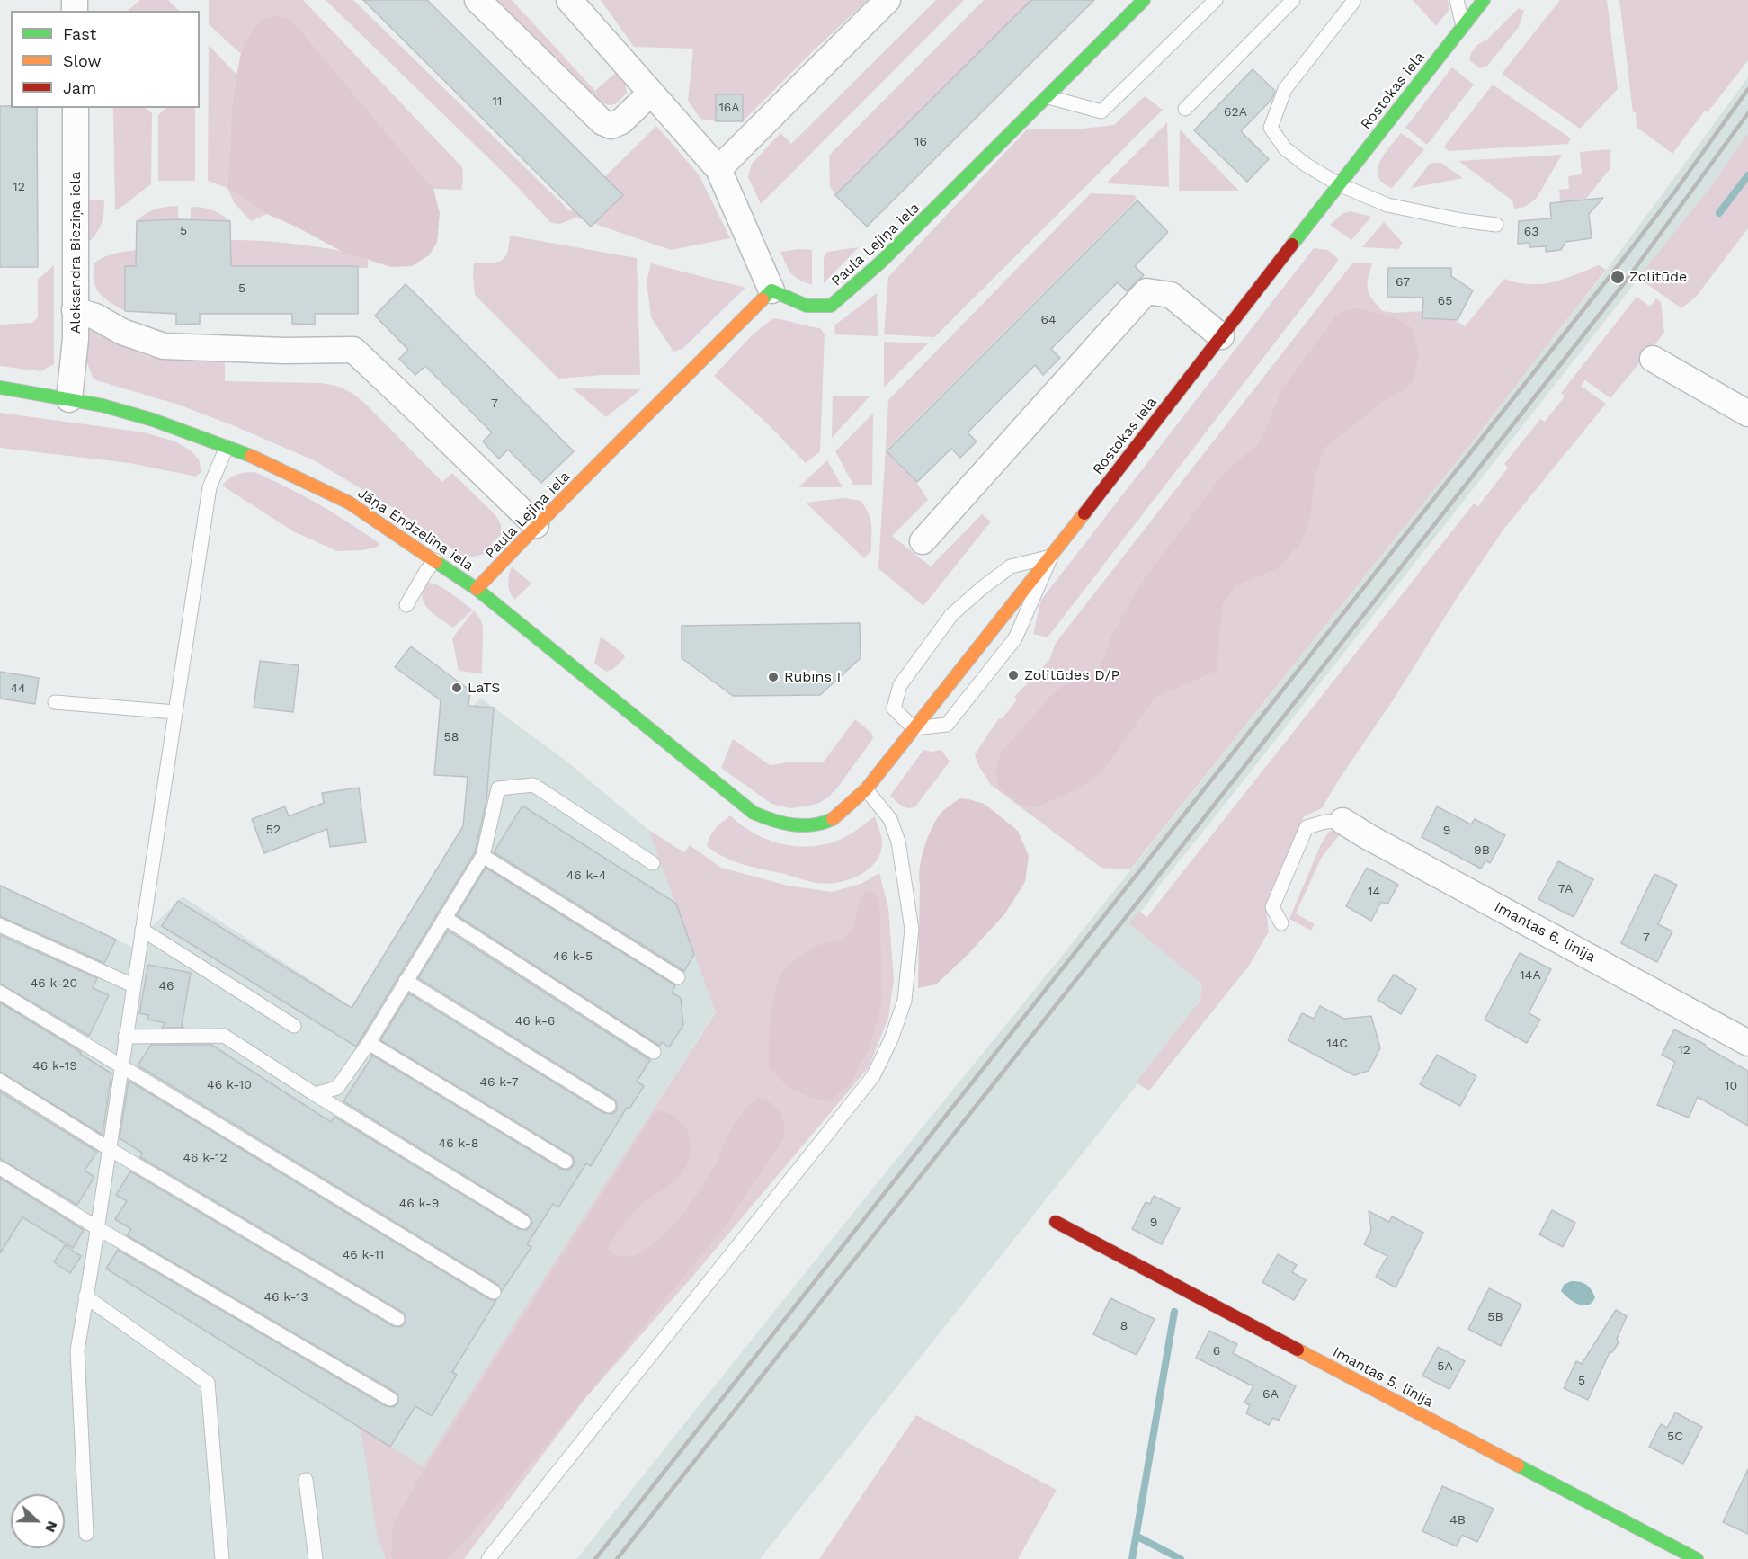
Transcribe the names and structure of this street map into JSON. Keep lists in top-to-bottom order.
{
  "streets": {
    "street": [
      "Rostokas iela",
      "Paula Lejiņa iela",
      "Aleksandra Bieziņa iela",
      "Jāņa Endzelīna iela",
      "Imantas 6. līnija",
      "Imantas 5. līnija"
    ]
  },
  "crossings": [
    ["Rostokas iela", "Jāņa Endzelīna iela"],
    ["Paula Lejiņa iela", "Jāņa Endzelīna iela"],
    ["Aleksandra Bieziņa iela", "Jāņa Endzelīna iela"]
  ],
  "places": [
    "Zolitūde",
    "Zolitūdes D/P",
    "Rubīns I",
    "LaTS"
  ],
  "house_numbers": [
    "11",
    "16A",
    "62A",
    "16",
    "12",
    "5",
    "63",
    "67",
    "5",
    "65",
    "64",
    "7",
    "44",
    "58",
    "52",
    "9",
    "9B",
    "46 k-4",
    "7A",
    "14",
    "7",
    "46 k-5",
    "14A",
    "46 k-20",
    "46",
    "46 k-6",
    "14C",
    "12",
    "46 k-19",
    "46 k-7",
    "46 k-10",
    "10",
    "46 k-8",
    "46 k-12",
    "46 k-9",
    "9",
    "46 k-11",
    "46 k-13",
    "5B",
    "8",
    "6",
    "5A",
    "5",
    "6A",
    "5C",
    "4B"
  ],
  "legend": ["Fast", "Slow", "Jam"],
  "north": "right"
}
